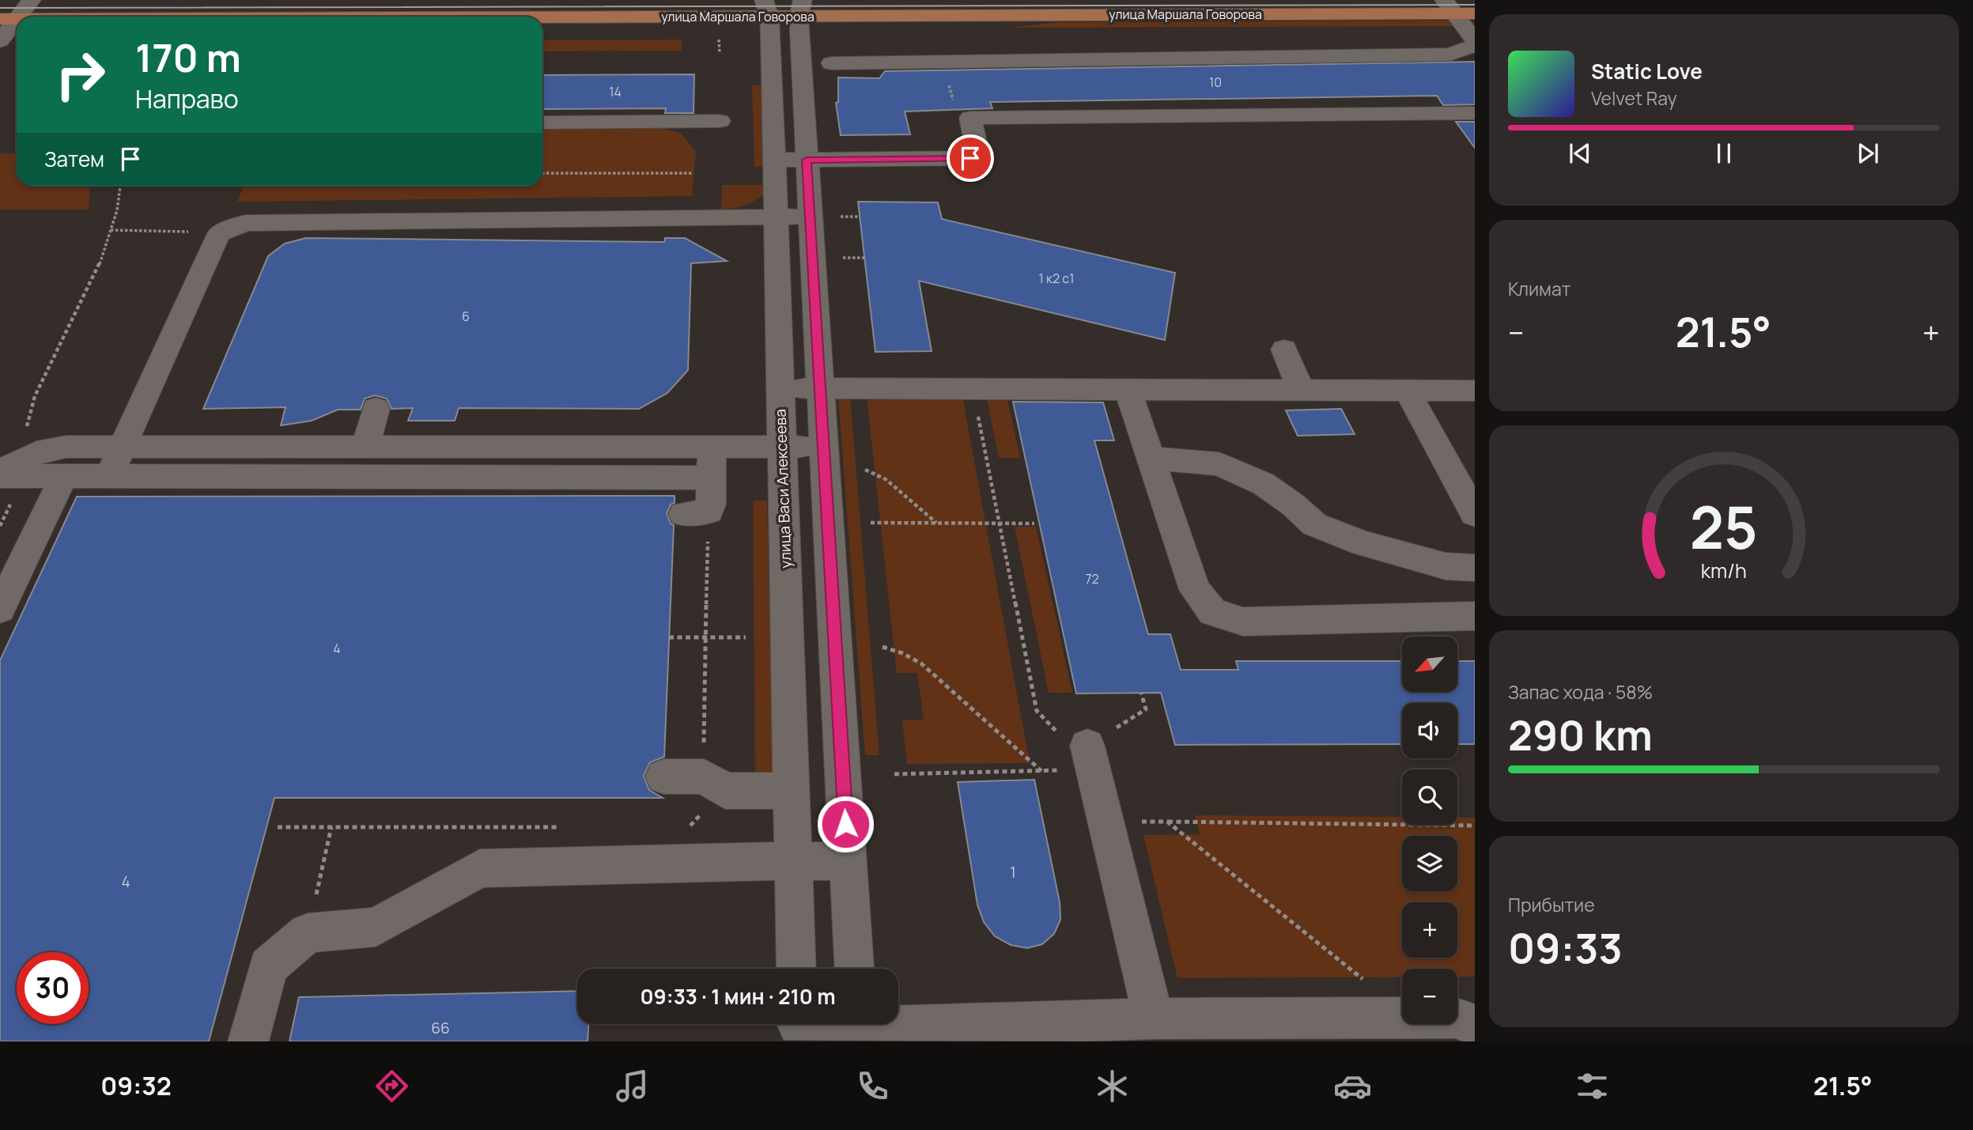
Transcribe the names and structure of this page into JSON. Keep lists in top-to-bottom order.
{
  "streets": {
    "main road": ["улица Маршала Говорова"],
    "street": ["улица Васи Алексеева"]
  },
  "crossings": [
    ["улица Маршала Говорова", "улица Васи Алексеева"]
  ],
  "house_numbers": [
    "10",
    "14",
    "1 к2 с1",
    "6",
    "72",
    "4",
    "1",
    "4",
    "66"
  ],
  "north": "bottom left",
  "page": {
    "turn": ["170 m", "Направо"],
    "song": ["Static Love", "Velvet Ray"],
    "then": "Затем",
    "tile": [
      "Климат",
      ["Запас хода · 58%", "290 km"],
      ["Прибытие", "09:33"]
    ],
    "heat": ["−", "21.5°", "+"],
    "map_buttons": ["+", "−"],
    "limit": "30",
    "trip": "09:33 · 1 мин · 210 m",
    "tabs": ["09:32", "21.5°"],
    "gauge": ["25", "km/h"]
  }
}
